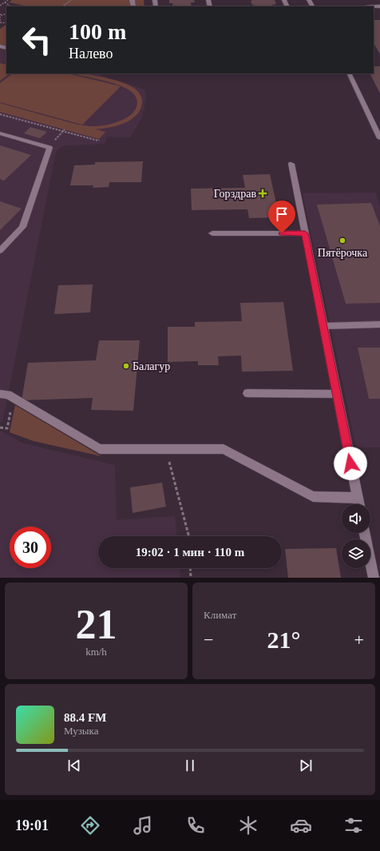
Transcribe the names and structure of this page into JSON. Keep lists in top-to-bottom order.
{
  "places": {
    "health": ["Горздрав"],
    "other": ["Пятёрочка", "Балагур"]
  },
  "page": {
    "turn": ["100 m", "Налево"],
    "limit": "30",
    "trip": "19:02 · 1 мин · 110 m",
    "tile": [
      ["21", "km/h"],
      "Климат"
    ],
    "heat": ["−", "21°", "+"],
    "song": ["88.4 FM", "Музыка"],
    "tabs": "19:01"
  }
}
